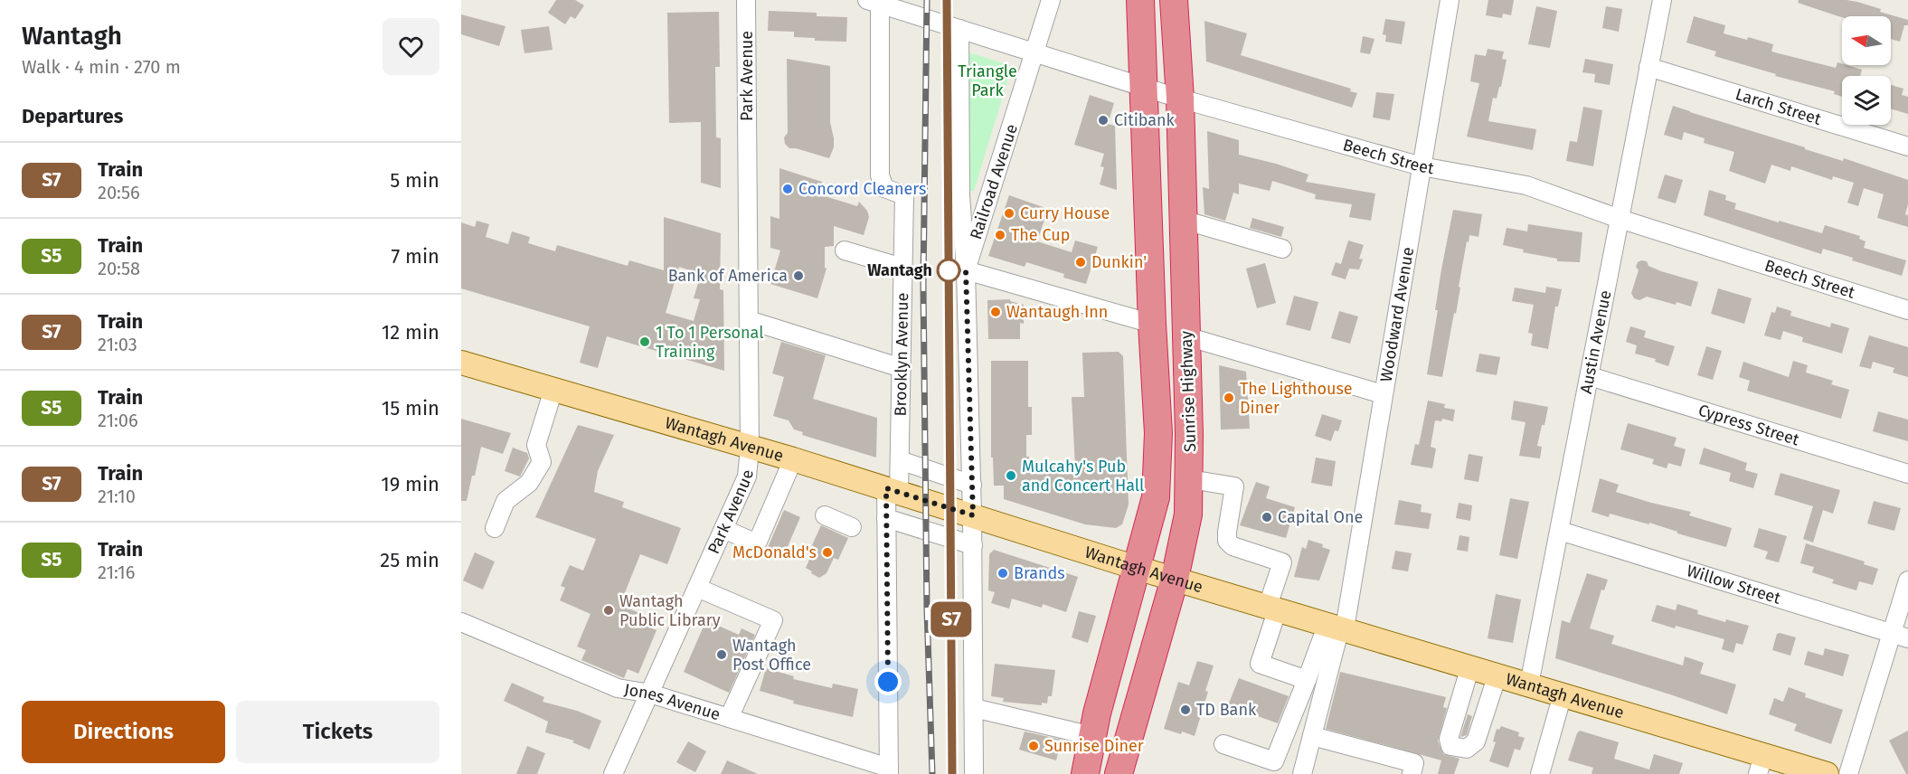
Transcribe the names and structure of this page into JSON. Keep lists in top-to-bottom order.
{
  "streets": {
    "highway": ["Sunrise Highway"],
    "main road": ["Wantagh Avenue"],
    "street": [
      "Park Avenue",
      "Larch Street",
      "Beech Street",
      "Railroad Avenue",
      "Woodward Avenue",
      "Austin Avenue",
      "Brooklyn Avenue",
      "Cypress Street",
      "Willow Street",
      "Jones Avenue"
    ]
  },
  "crossings": [
    ["Park Avenue", "Wantagh Avenue"],
    ["Park Avenue", "Jones Avenue"],
    ["Larch Street", "Austin Avenue"],
    ["Beech Street", "Railroad Avenue"],
    ["Beech Street", "Woodward Avenue"],
    ["Beech Street", "Austin Avenue"],
    ["Beech Street", "Brooklyn Avenue"],
    ["Beech Street", "Sunrise Highway"],
    ["Railroad Avenue", "Wantagh Avenue"],
    ["Woodward Avenue", "Wantagh Avenue"],
    ["Austin Avenue", "Cypress Street"],
    ["Austin Avenue", "Wantagh Avenue"],
    ["Austin Avenue", "Willow Street"],
    ["Brooklyn Avenue", "Wantagh Avenue"],
    ["Brooklyn Avenue", "Jones Avenue"],
    ["Sunrise Highway", "Wantagh Avenue"]
  ],
  "parks": ["Triangle Park"],
  "places": [
    "Citibank",
    "Concord Cleaners",
    "Curry House",
    "The Cup",
    "Dunkin'",
    "Wantagh",
    "Bank of America",
    "Wantaugh Inn",
    "1 To 1 Personal Training",
    "The Lighthouse Diner",
    "Mulcahy's Pub and Concert Hall",
    "Capital One",
    "McDonald's",
    "Brands",
    "Wantagh Public Library",
    "Wantagh Post Office",
    "TD Bank",
    "Sunrise Diner"
  ],
  "north": "left",
  "page": {
    "heading": [
      ["Wantagh", "Walk · 4 min · 270 m"],
      "Departures"
    ],
    "on_map": "S7",
    "list": [
      {
        "mark": "S7",
        "name": "Train",
        "note": "20:56",
        "value": "5 min"
      },
      {
        "mark": "S5",
        "name": "Train",
        "note": "20:58",
        "value": "7 min"
      },
      {
        "mark": "S7",
        "name": "Train",
        "note": "21:03",
        "value": "12 min"
      },
      {
        "mark": "S5",
        "name": "Train",
        "note": "21:06",
        "value": "15 min"
      },
      {
        "mark": "S7",
        "name": "Train",
        "note": "21:10",
        "value": "19 min"
      },
      {
        "mark": "S5",
        "name": "Train",
        "note": "21:16",
        "value": "25 min"
      }
    ],
    "buttons": ["Directions", "Tickets"]
  }
}
